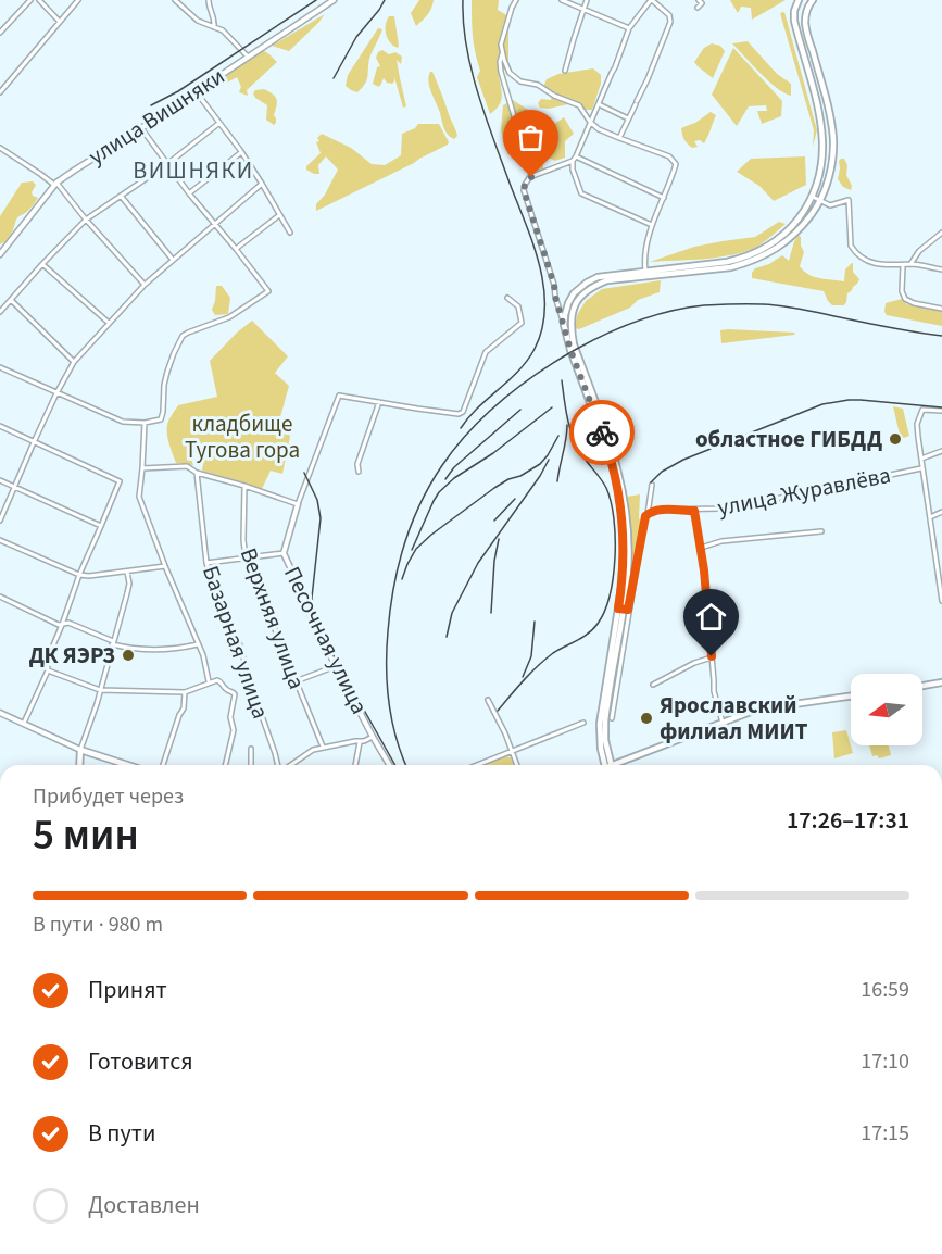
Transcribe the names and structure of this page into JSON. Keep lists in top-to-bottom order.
{
  "streets": {
    "street": [
      "улица Вишняки",
      "улица Журавлёва",
      "Верхняя улица",
      "Песочная улица",
      "Базарная улица"
    ]
  },
  "districts": ["ВИШНЯКИ"],
  "parks": ["кладбище Тугова гора"],
  "places": ["областное ГИБДД", "ДК ЯЭРЗ", "Ярославский филиал МИИТ"],
  "north": "left",
  "page": {
    "heading": ["5 мин", "Прибудет через", "17:26–17:31"],
    "bar": "В пути · 980 m",
    "list": [
      ["Принят", "16:59"],
      ["Готовится", "17:10"],
      ["В пути", "17:15"],
      "Доставлен"
    ]
  }
}
